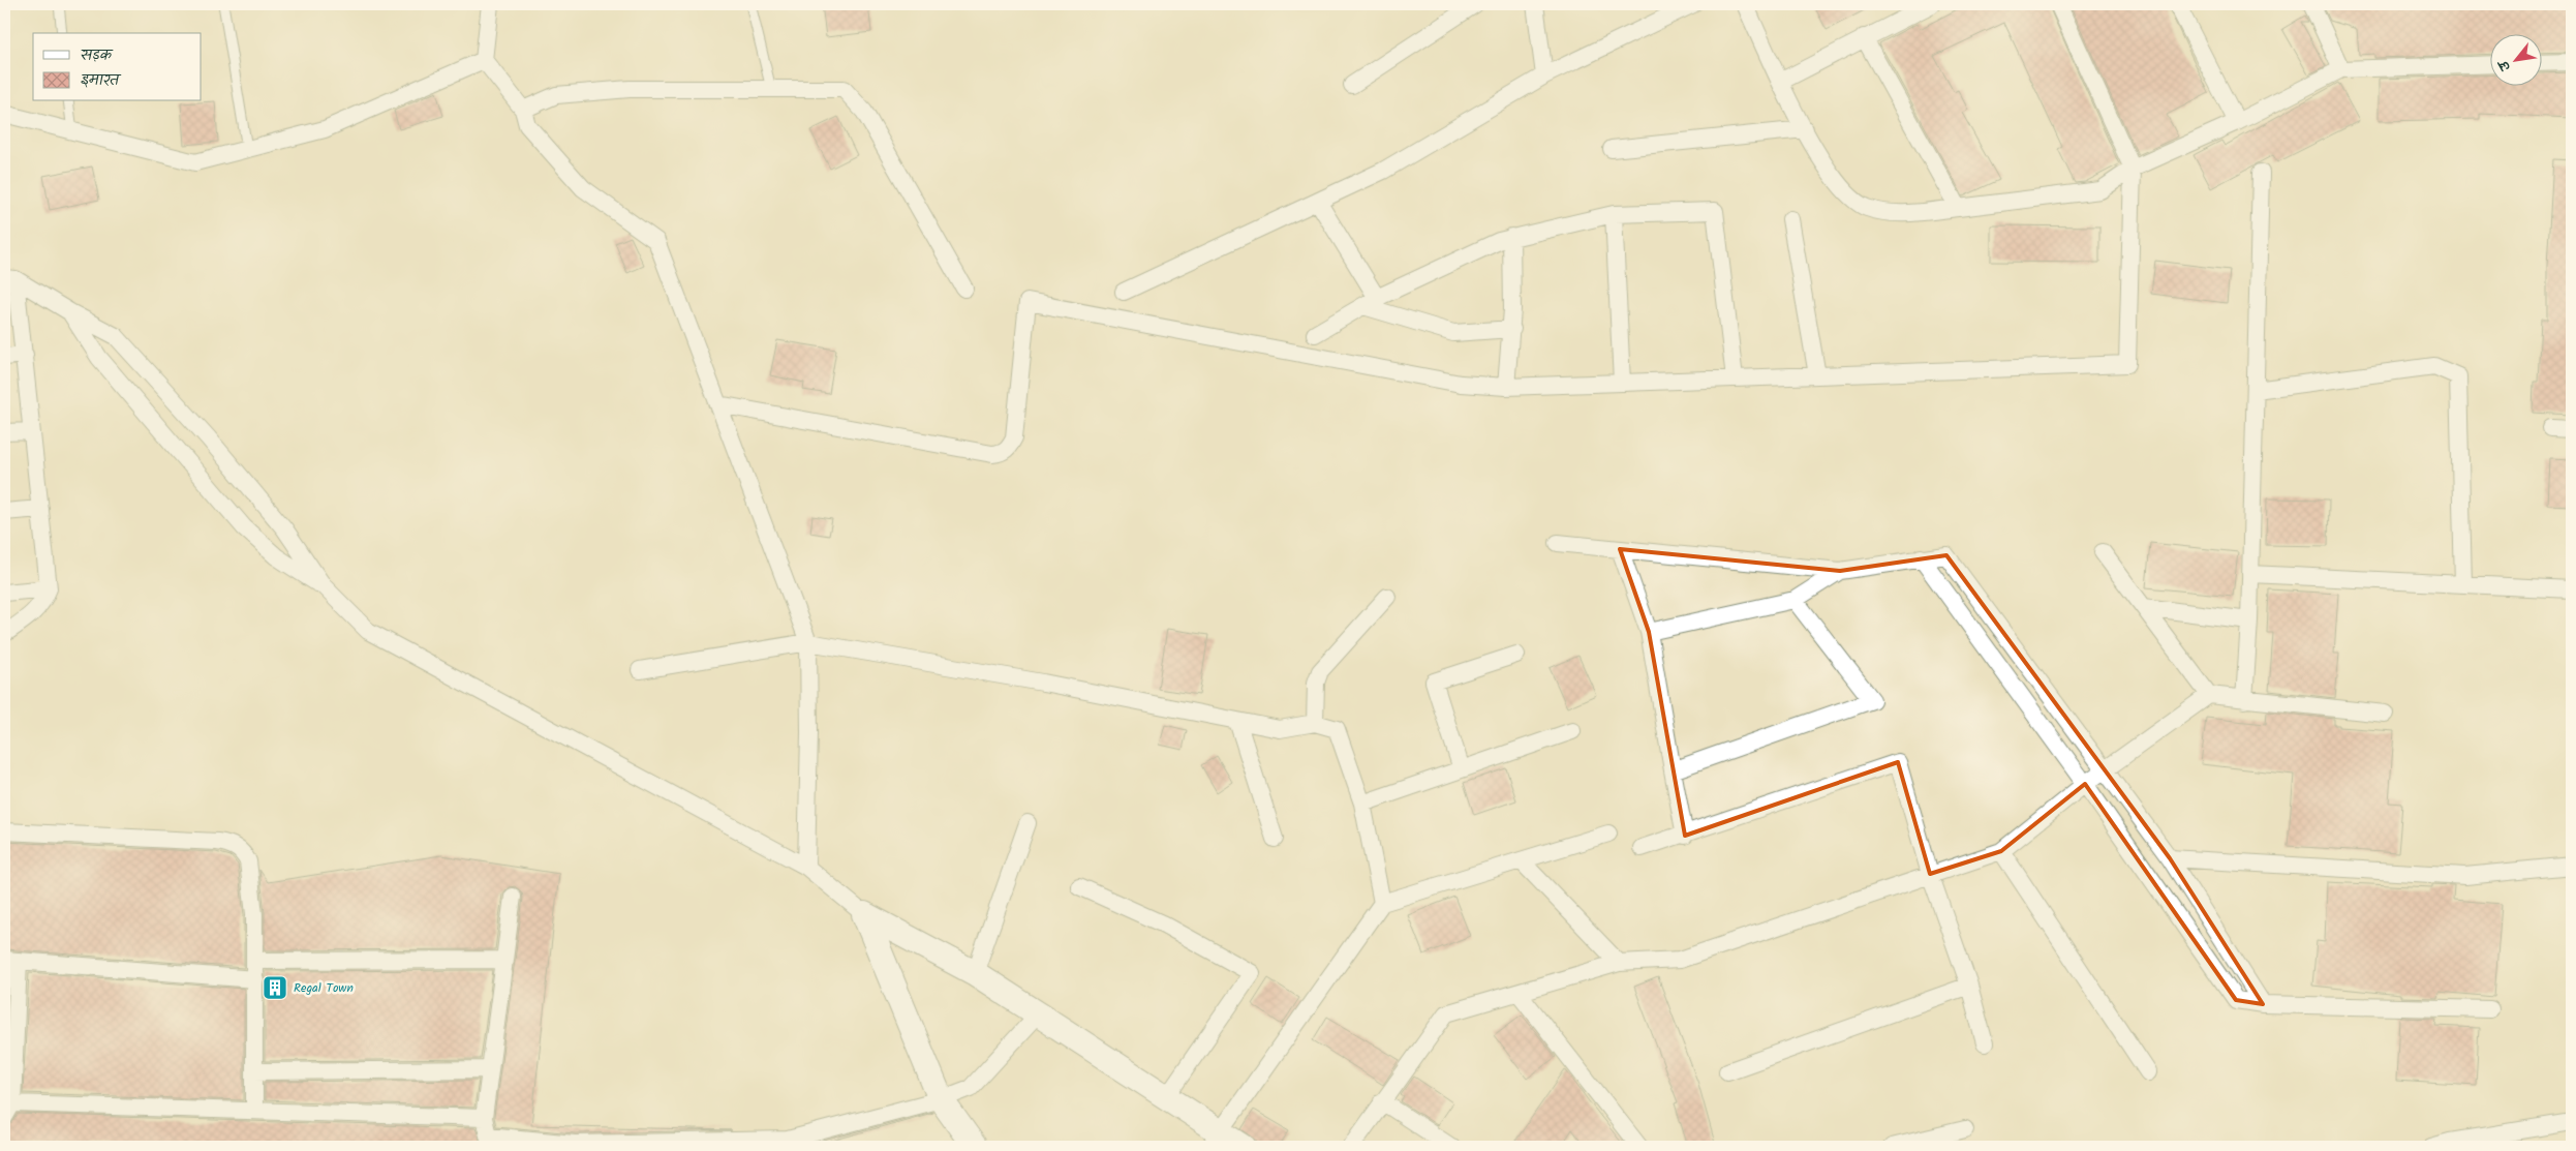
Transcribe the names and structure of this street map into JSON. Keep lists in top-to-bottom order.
{
  "places": {
    "building": ["Regal Town"]
  },
  "legend": ["सड़क", "इमारत"],
  "north": "bottom left"
}
